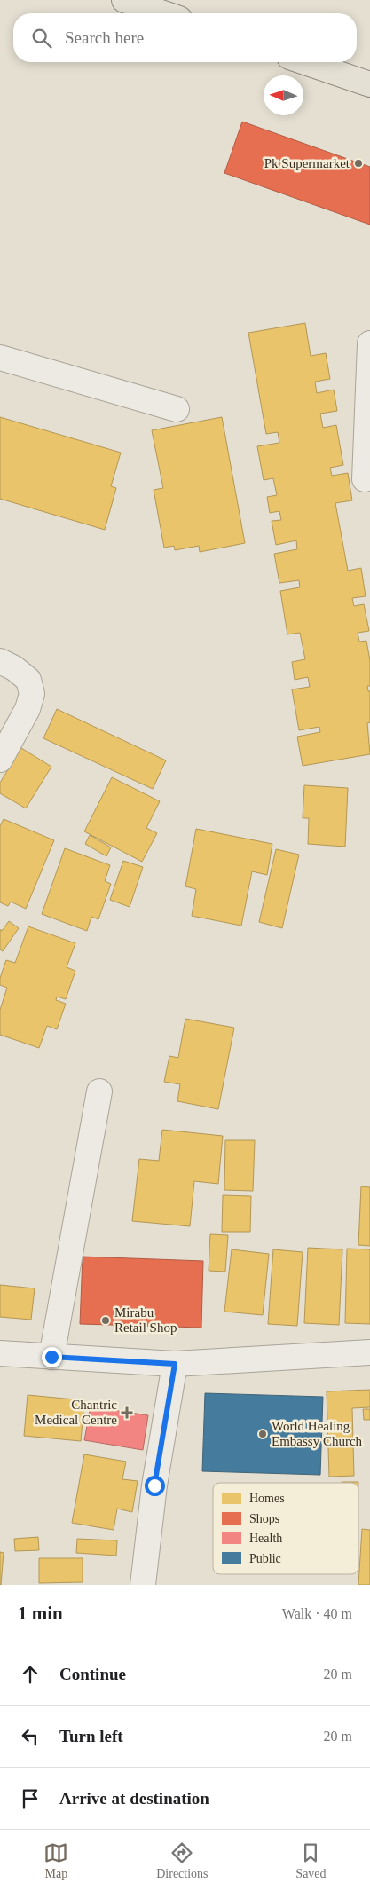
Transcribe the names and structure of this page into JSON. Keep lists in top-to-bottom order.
{
  "places": {
    "other": ["Pk Supermarket", "Mirabu Retail Shop", "World Healing Embassy Church"],
    "health": ["Chantric Medical Centre"]
  },
  "legend": [
    "Homes",
    "Shops",
    "Health",
    "Public"
  ],
  "north": "left",
  "page": {
    "search": "Search here",
    "heading": ["1 min", "Walk · 40 m"],
    "list": [
      ["Continue", "20 m"],
      ["Turn left", "20 m"],
      "Arrive at destination"
    ],
    "nav": ["Map", "Directions", "Saved"]
  }
}
